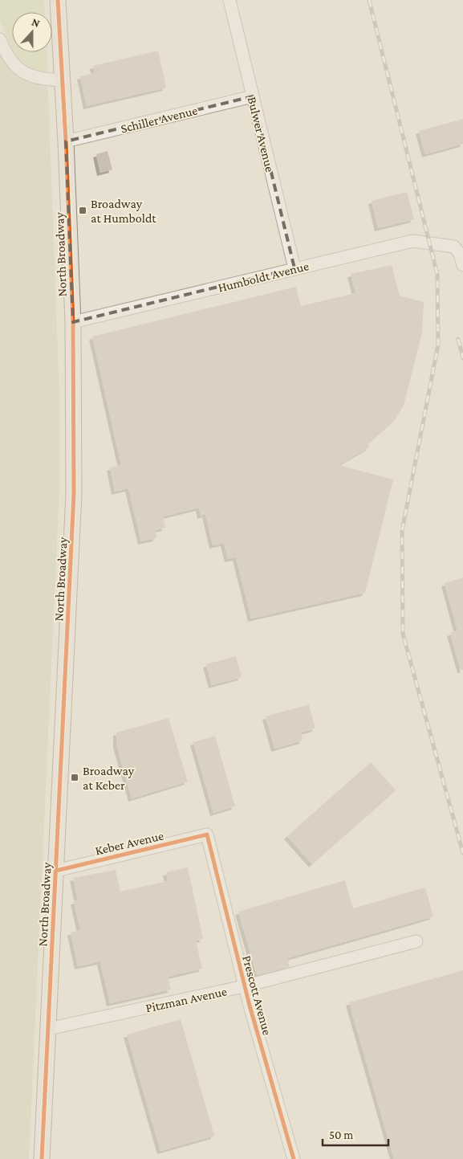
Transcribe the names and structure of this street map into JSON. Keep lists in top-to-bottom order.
{
  "streets": {
    "main road": ["North Broadway"],
    "street": [
      "Schiller Avenue",
      "Bulwer Avenue",
      "Humboldt Avenue",
      "Keber Avenue",
      "Prescott Avenue",
      "Pitzman Avenue"
    ]
  },
  "crossings": [
    ["Schiller Avenue", "Bulwer Avenue"],
    ["Schiller Avenue", "North Broadway"],
    ["Bulwer Avenue", "Humboldt Avenue"],
    ["North Broadway", "Humboldt Avenue"],
    ["North Broadway", "Keber Avenue"],
    ["North Broadway", "Pitzman Avenue"],
    ["Keber Avenue", "Prescott Avenue"],
    ["Prescott Avenue", "Pitzman Avenue"]
  ],
  "places": {
    "transit": ["Broadway at Humboldt", "Broadway at Keber"]
  },
  "scale_bar": "50 m",
  "north": "top"
}
